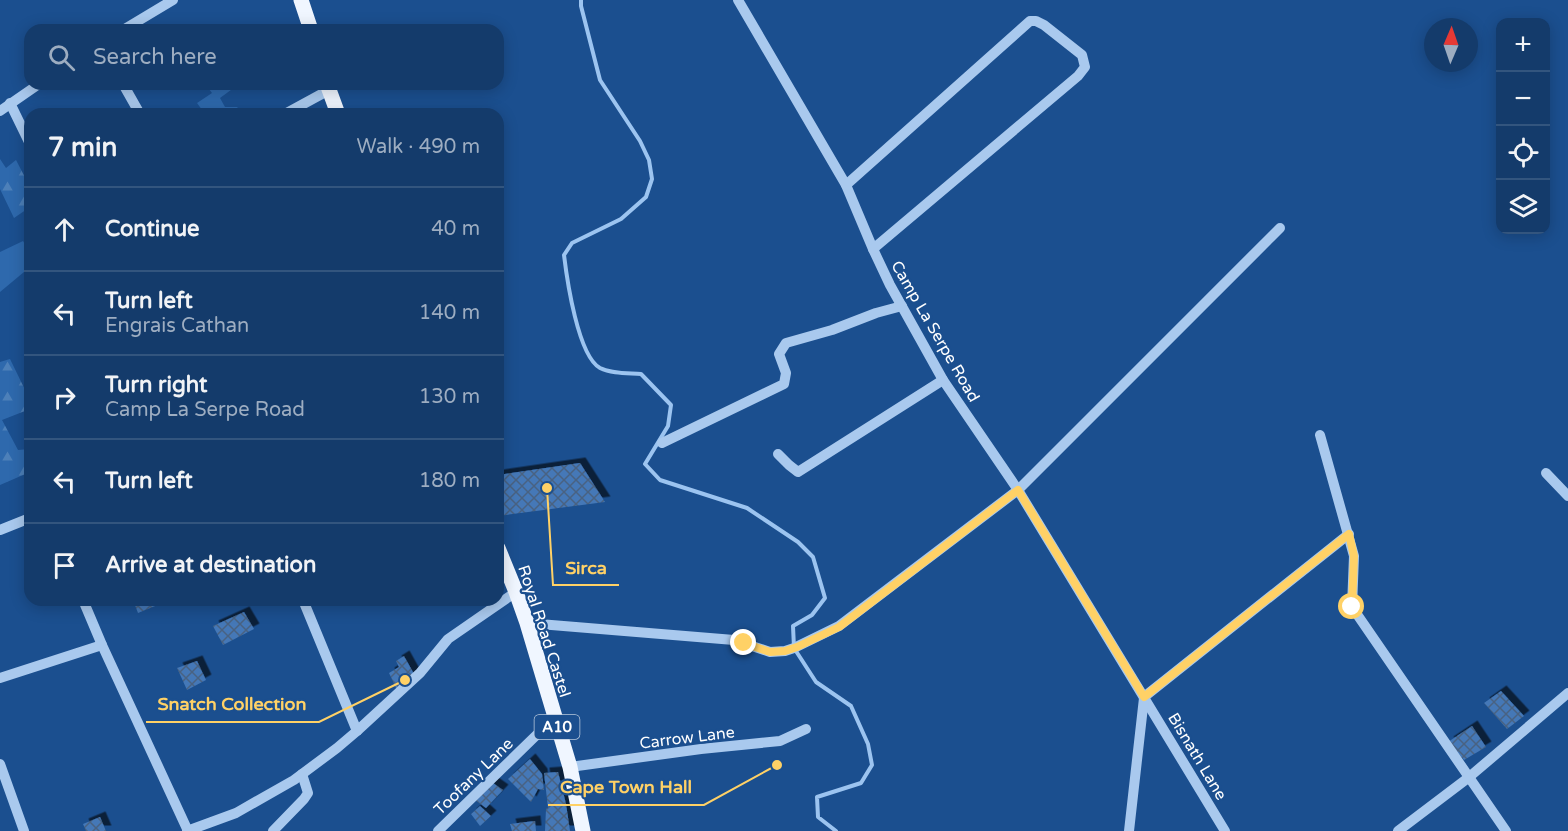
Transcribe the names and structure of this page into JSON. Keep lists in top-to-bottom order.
{
  "streets": {
    "main road": ["Royal Road Castel", "A10"],
    "street": [
      "Camp La Serpe Road",
      "Carrow Lane",
      "Bisnath Lane",
      "Toofany Lane"
    ]
  },
  "crossings": [
    ["Camp La Serpe Road", "Bisnath Lane"],
    ["Royal Road Castel", "Carrow Lane"],
    ["Royal Road Castel", "Toofany Lane"]
  ],
  "places": ["Sirca", "Snatch Collection", "Cape Town Hall"],
  "north": "top",
  "page": {
    "map_buttons": ["+", "−"],
    "search": "Search here",
    "heading": ["7 min", "Walk · 490 m"],
    "list": [
      ["Continue", "40 m"],
      ["Turn left", "Engrais Cathan", "140 m"],
      ["Turn right", "Camp La Serpe Road", "130 m"],
      ["Turn left", "180 m"],
      "Arrive at destination"
    ]
  }
}
